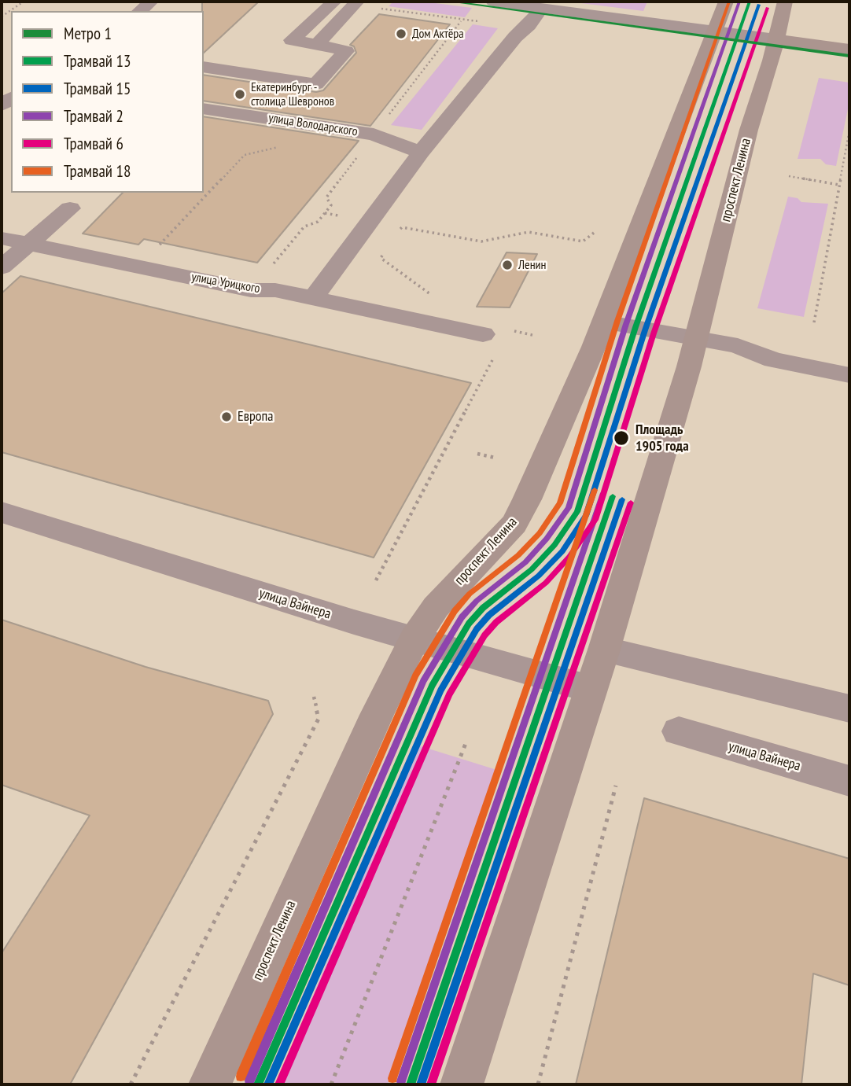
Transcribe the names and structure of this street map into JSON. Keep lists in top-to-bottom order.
{
  "streets": {
    "main road": ["проспект Ленина"],
    "street": ["улица Володарского", "улица Урицкого", "улица Вайнера"]
  },
  "crossings": [
    ["проспект Ленина", "улица Вайнера"]
  ],
  "places": [
    "Дом Актёра",
    "Екатеринбург - столица Шевронов",
    "Ленин",
    "Европа",
    "Площадь 1905 года"
  ],
  "lines": [
    "metro line 1",
    "tram line 13",
    "tram line 2",
    "tram line 18",
    "tram line 15",
    "tram line 6"
  ],
  "legend": [
    "Метро 1",
    "Трамвай 13",
    "Трамвай 15",
    "Трамвай 2",
    "Трамвай 6",
    "Трамвай 18"
  ]
}
